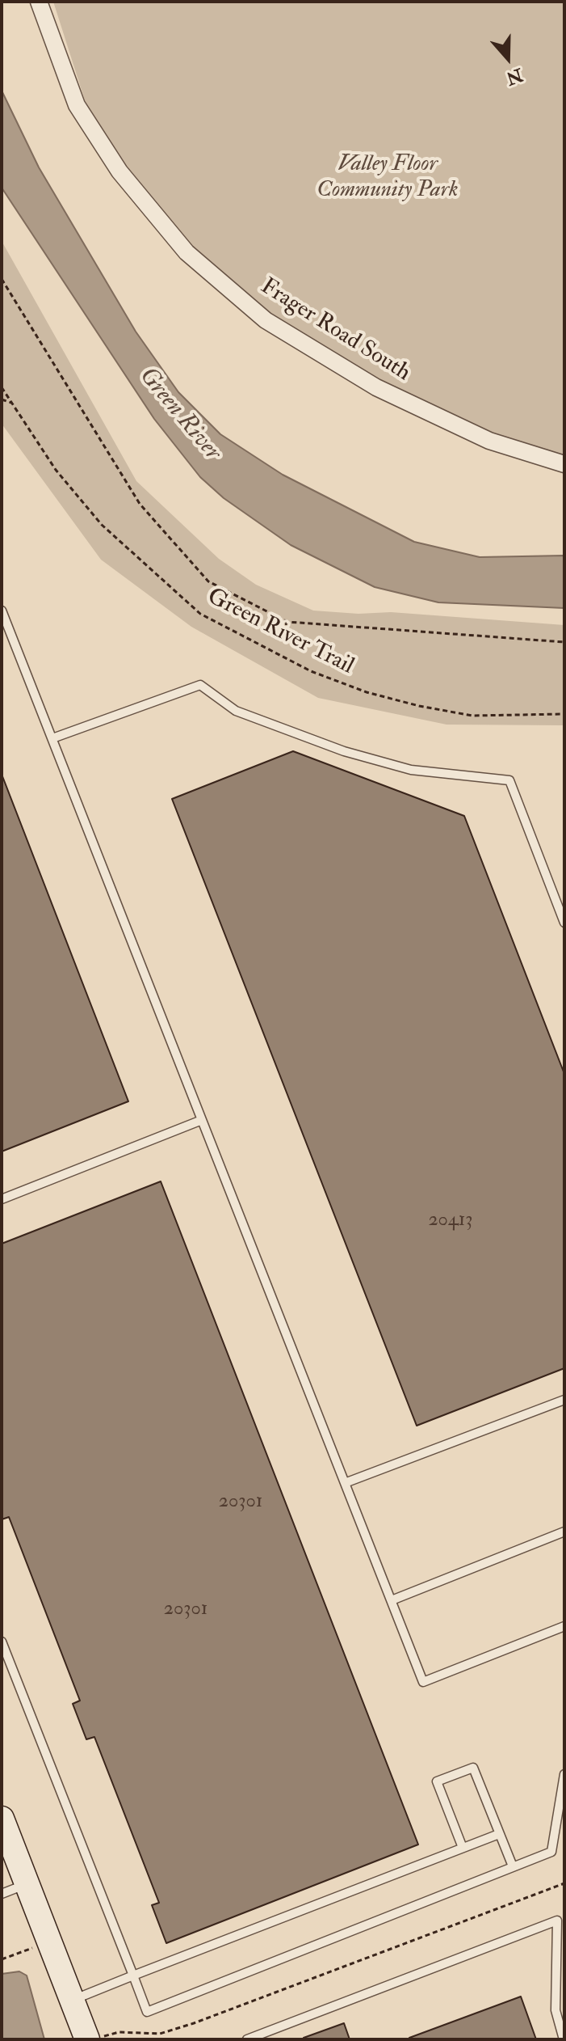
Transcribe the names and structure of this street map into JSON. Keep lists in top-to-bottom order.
{
  "streets": {
    "street": ["Frager Road South"],
    "path": ["Green River Trail"]
  },
  "water": ["Green River"],
  "parks": ["Valley Floor Community Park"],
  "house_numbers": ["20413", "20301", "20301"],
  "north": "bottom"
}
